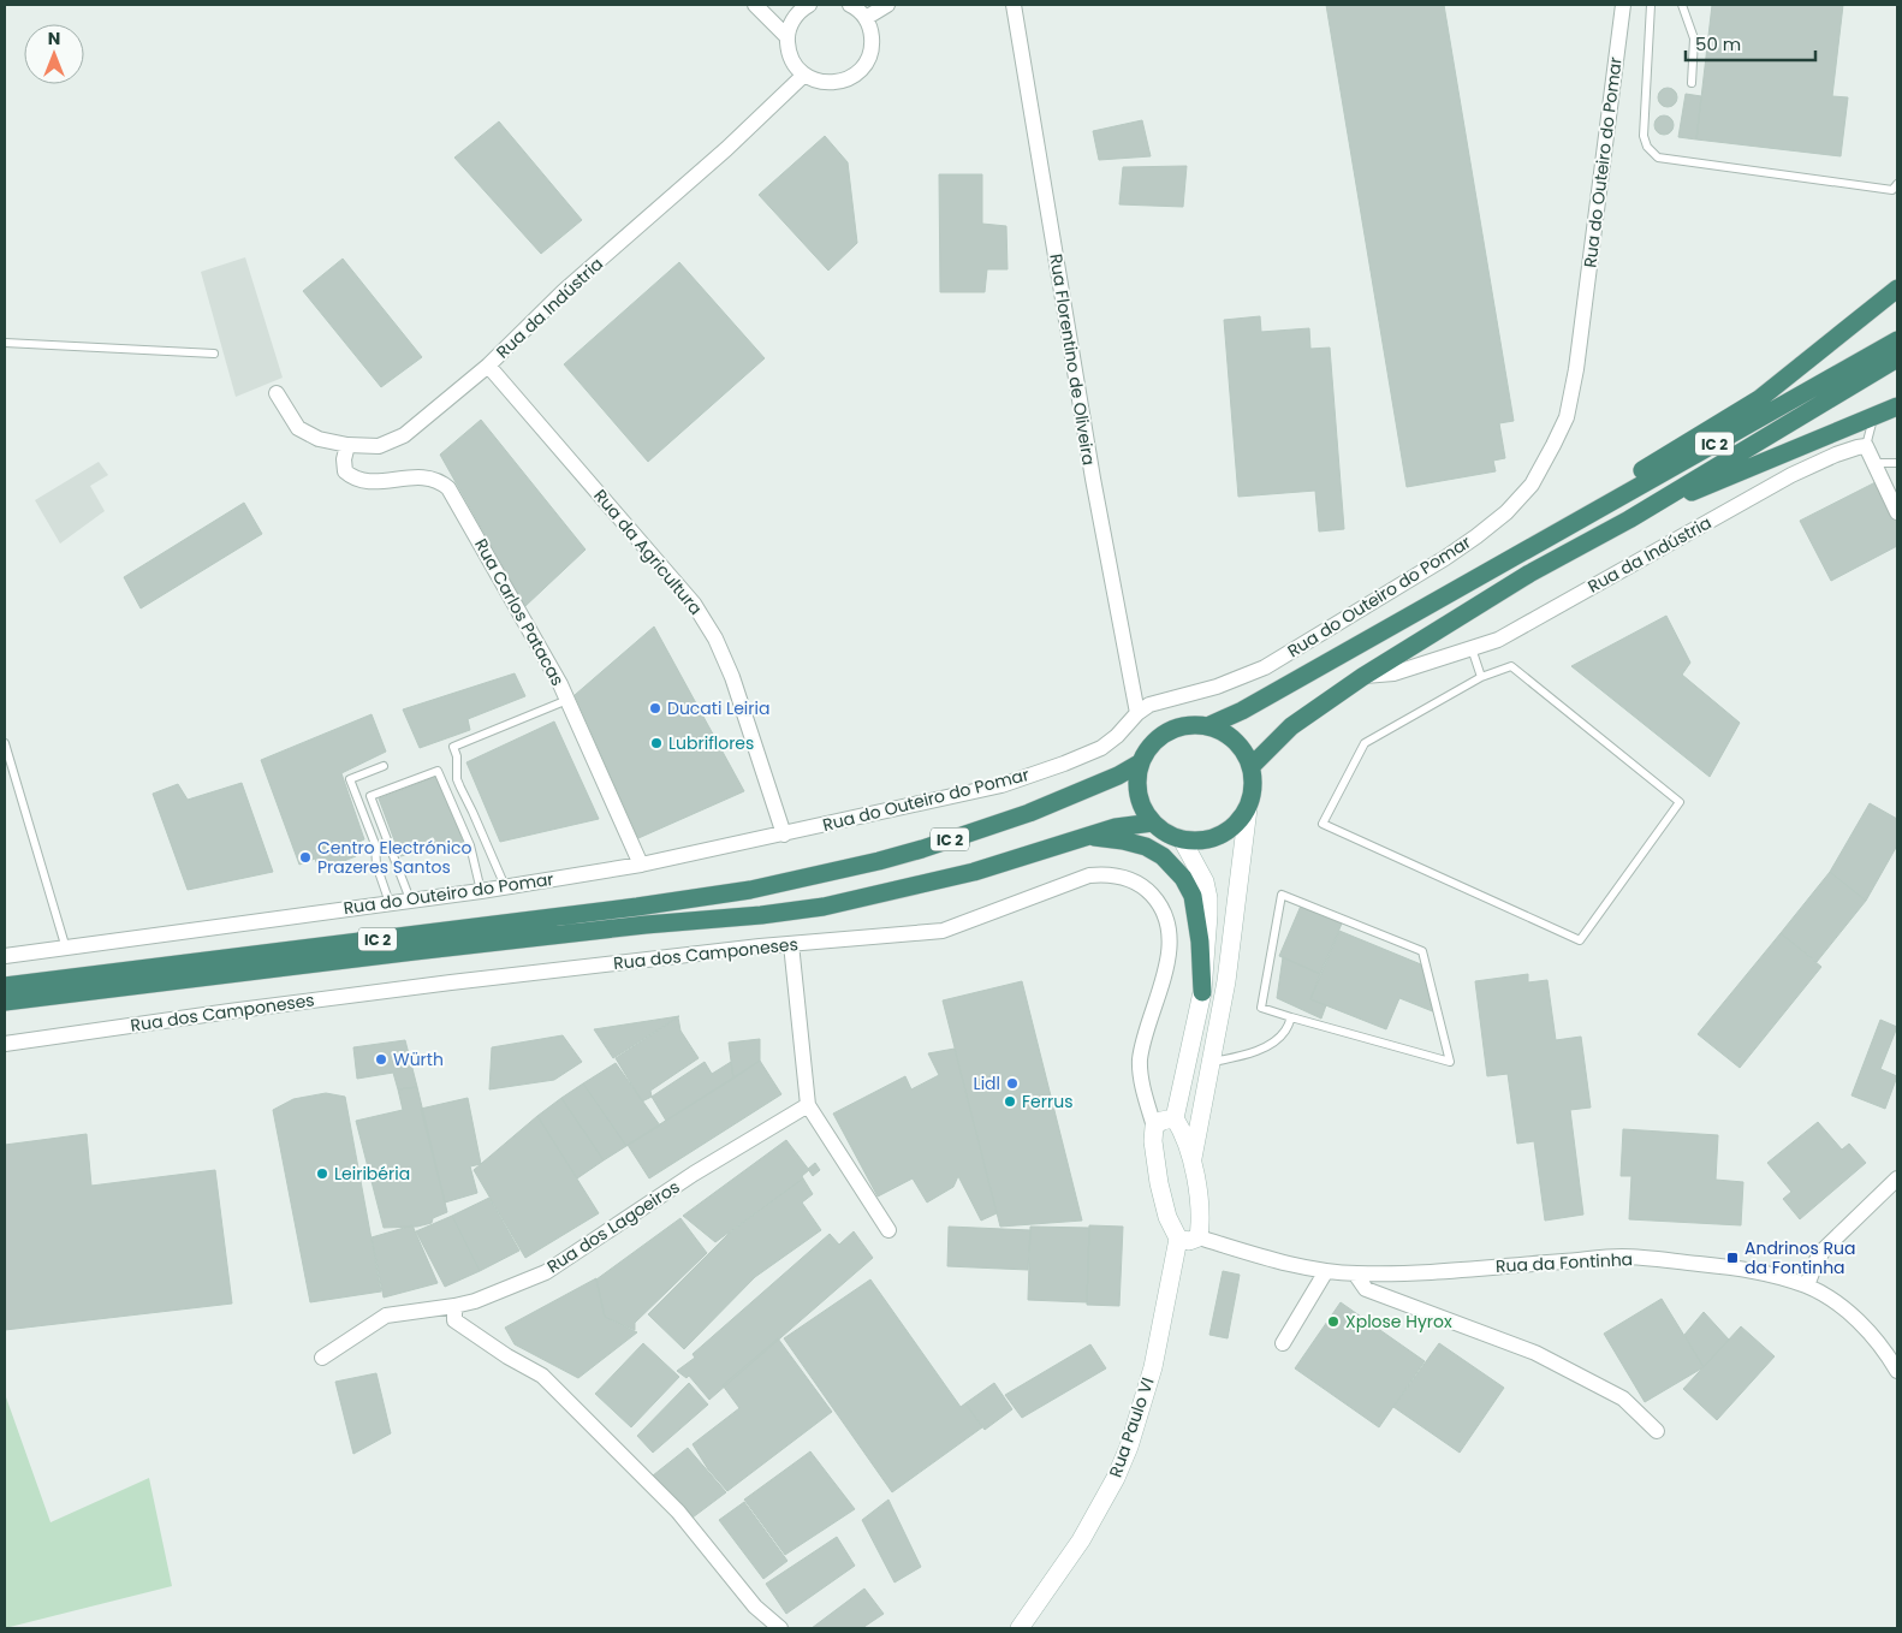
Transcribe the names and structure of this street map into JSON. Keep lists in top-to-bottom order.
{
  "streets": {
    "highway": ["IC 2"],
    "main road": ["Rua Paulo VI"],
    "street": [
      "Rua do Outeiro do Pomar",
      "Rua da Indústria",
      "Rua Florentino de Oliveira",
      "Rua da Agricultura",
      "Rua Carlos Patacas",
      "Rua dos Camponeses",
      "Rua dos Lagoeiros",
      "Rua da Fontinha"
    ]
  },
  "crossings": [
    ["Rua do Outeiro do Pomar", "Rua Florentino de Oliveira"],
    ["Rua do Outeiro do Pomar", "Rua da Agricultura"],
    ["Rua do Outeiro do Pomar", "Rua Carlos Patacas"],
    ["Rua da Indústria", "IC 2"],
    ["Rua da Indústria", "Rua da Agricultura"],
    ["Rua da Indústria", "Rua Carlos Patacas"]
  ],
  "places": {
    "other": [
      "Ducati Leiria",
      "Lubriflores",
      "Centro Electrónico Prazeres Santos",
      "Würth",
      "Lidl",
      "Ferrus",
      "Leiribéria",
      "Xplose Hyrox"
    ],
    "transit": ["Andrinos Rua da Fontinha"]
  },
  "scale_bar": "50 m",
  "north": "top"
}
